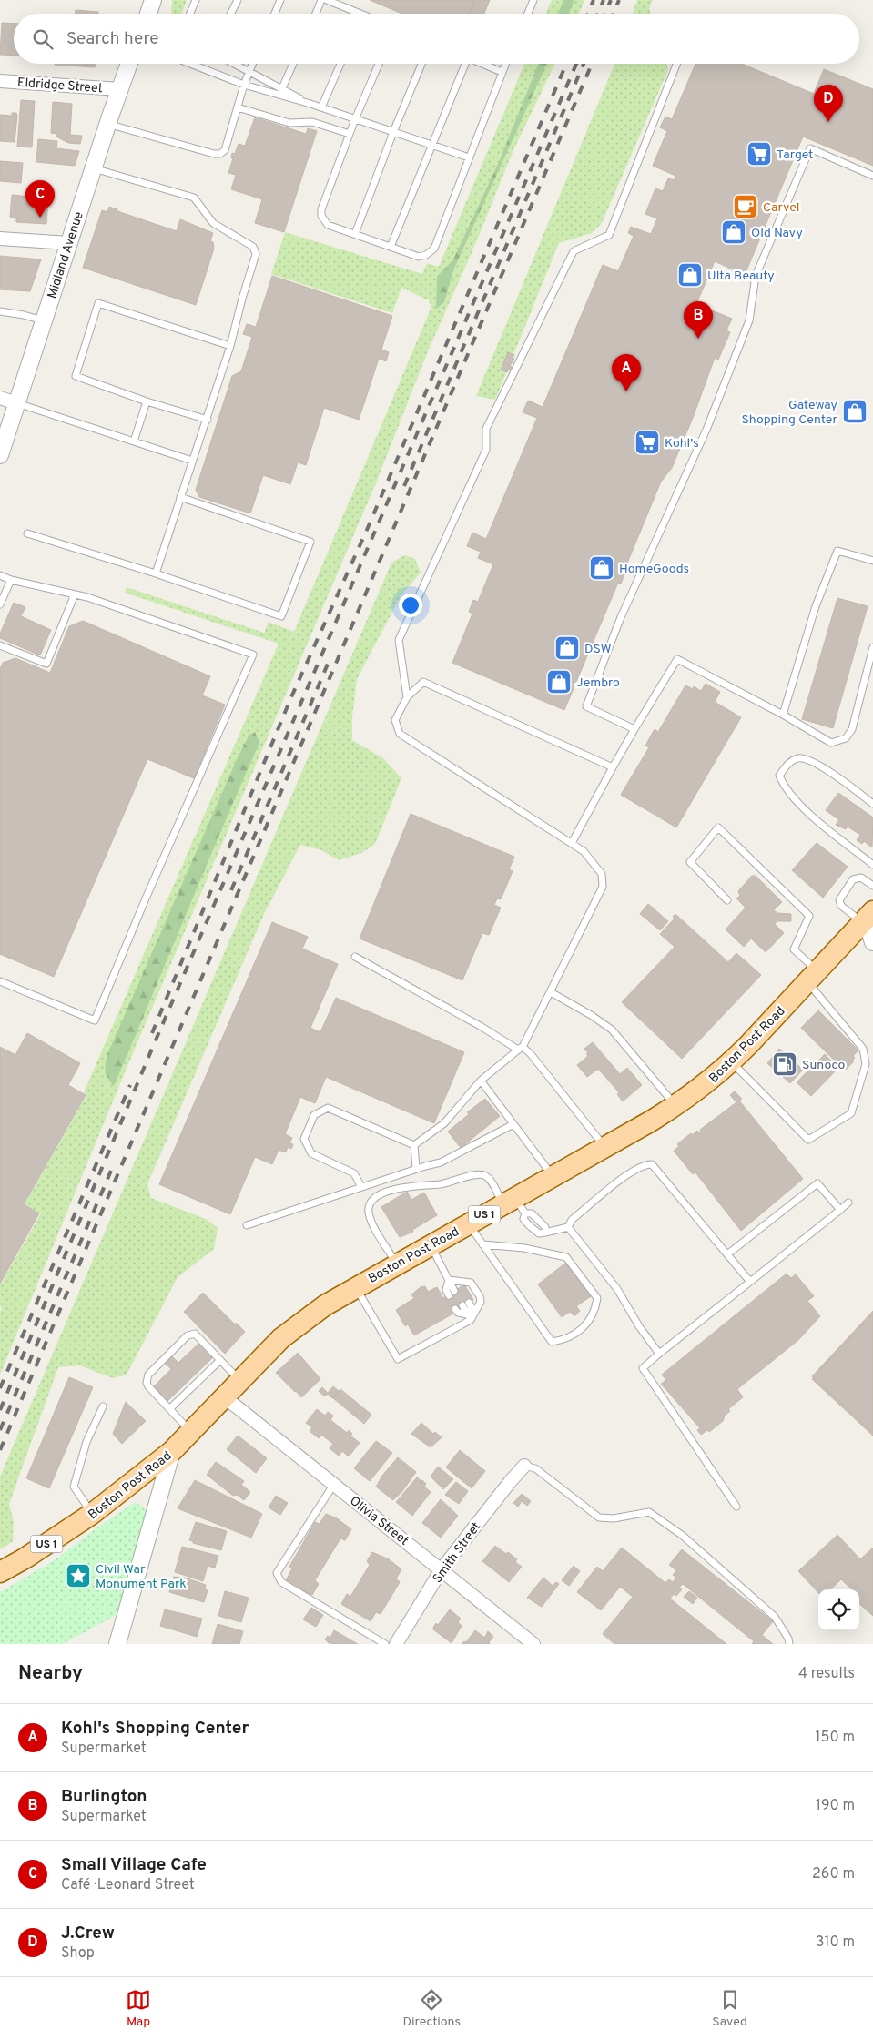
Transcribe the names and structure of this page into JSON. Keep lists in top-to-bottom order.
{
  "streets": {
    "main road": ["Boston Post Road", "US 1"],
    "street": [
      "Eldridge Street",
      "Midland Avenue",
      "Olivia Street",
      "Smith Street"
    ]
  },
  "crossings": [
    ["Eldridge Street", "Midland Avenue"],
    ["Boston Post Road", "Olivia Street"],
    ["Olivia Street", "Smith Street"]
  ],
  "places": {
    "supermarket": ["Target", "Kohl's"],
    "cafe": ["Carvel"],
    "shop": [
      "Old Navy",
      "Ulta Beauty",
      "Gateway Shopping Center",
      "HomeGoods",
      "DSW",
      "Jembro"
    ],
    "fuel station": ["Sunoco"],
    "place": ["Civil War Monument Park"]
  },
  "page": {
    "search": "Search here",
    "pins": [
      "D",
      "C",
      "B",
      "A"
    ],
    "heading": ["Nearby", "4 results"],
    "list": [
      {
        "mark": "A",
        "name": "Kohl's Shopping Center",
        "note": "Supermarket",
        "value": "150 m"
      },
      {
        "mark": "B",
        "name": "Burlington",
        "note": "Supermarket",
        "value": "190 m"
      },
      {
        "mark": "C",
        "name": "Small Village Cafe",
        "note": "Café · Leonard Street",
        "value": "260 m"
      },
      {
        "mark": "D",
        "name": "J.Crew",
        "note": "Shop",
        "value": "310 m"
      }
    ],
    "nav": ["Map", "Directions", "Saved"]
  }
}
